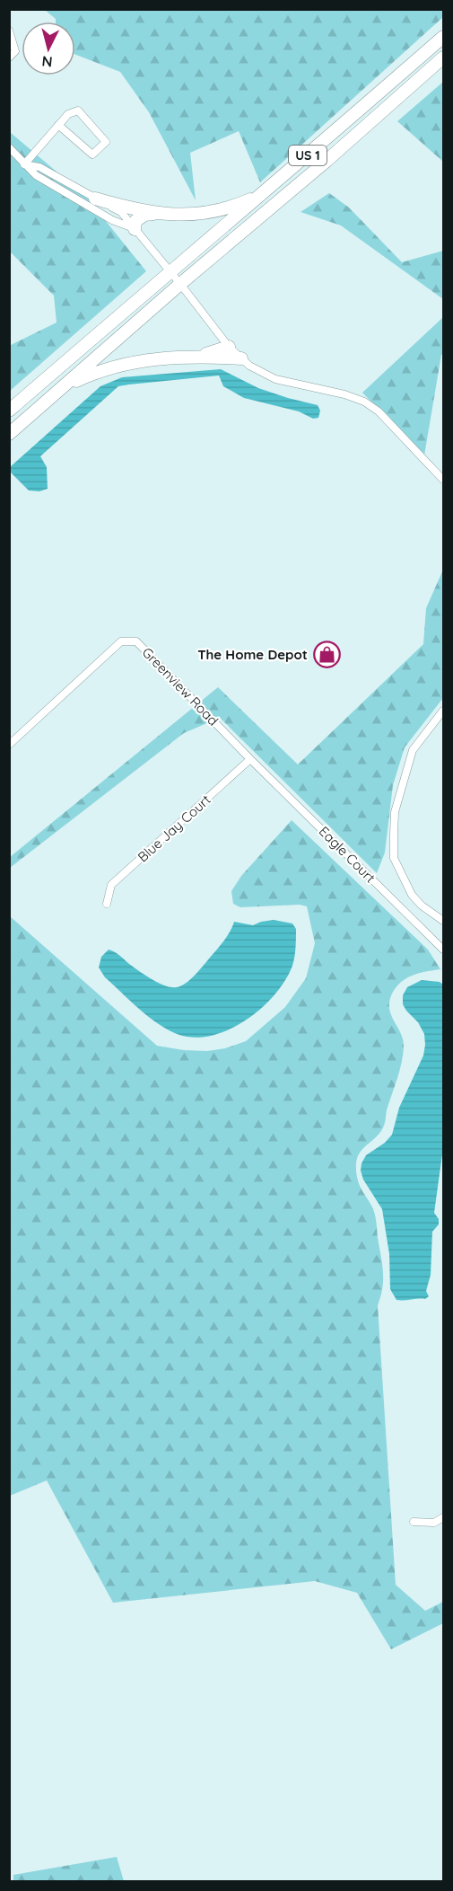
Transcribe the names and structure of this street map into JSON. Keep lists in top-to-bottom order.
{
  "streets": {
    "highway": ["US 1"],
    "street": ["Greenview Road", "Blue Jay Court", "Eagle Court"]
  },
  "crossings": [
    ["Greenview Road", "Blue Jay Court"],
    ["Greenview Road", "Eagle Court"],
    ["Blue Jay Court", "Eagle Court"]
  ],
  "places": {
    "shop": ["The Home Depot"]
  },
  "north": "bottom"
}
